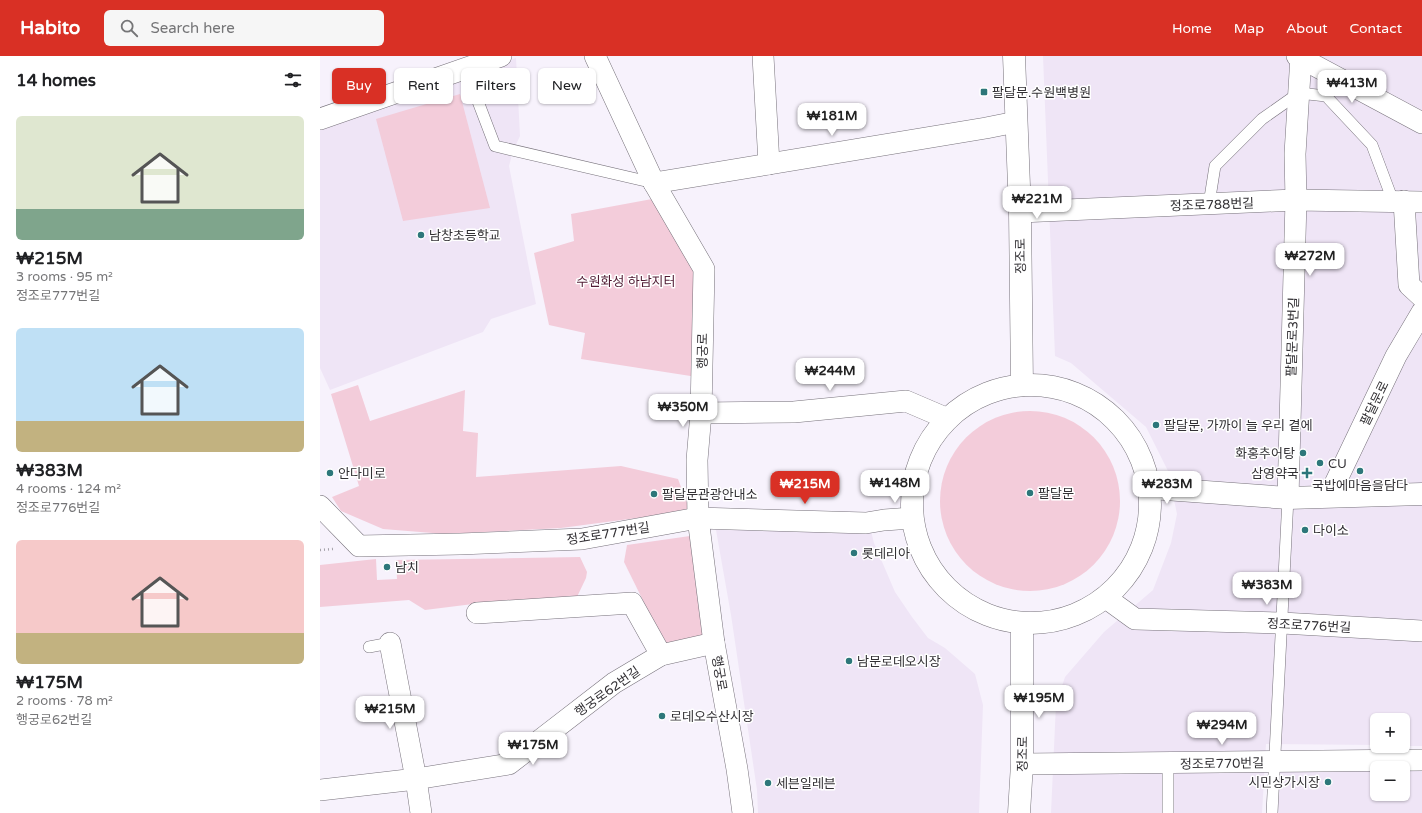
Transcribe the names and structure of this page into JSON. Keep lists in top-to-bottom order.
{
  "streets": {
    "street": [
      "정조로788번길",
      "정조로",
      "팔달문로3번길",
      "행궁로",
      "팔달문로",
      "정조로777번길",
      "정조로776번길",
      "행궁로62번길",
      "정조로770번길"
    ]
  },
  "crossings": [
    ["정조로788번길", "정조로"],
    ["정조로788번길", "팔달문로3번길"],
    ["정조로", "정조로770번길"],
    ["행궁로", "정조로777번길"],
    ["행궁로", "행궁로62번길"]
  ],
  "parks": ["수원화성 하남지터"],
  "places": {
    "transit": ["팔달문.수원백병원"],
    "other": [
      "남창초등학교",
      "팔달문, 가까이 늘 우리 곁에",
      "화홍추어탕",
      "CU",
      "국밥에마음을담다",
      "안다미로",
      "팔달문",
      "팔달문관광안내소",
      "다이소",
      "롯데리아",
      "남치",
      "남문로데오시장",
      "로데오수산시장",
      "시민상가시장",
      "세븐일레븐"
    ],
    "health": ["삼영약국"]
  },
  "page": {
    "header": "Habito",
    "search": "Search here",
    "nav": [
      "Home",
      "Map",
      "About",
      "Contact"
    ],
    "heading": "14 homes",
    "chip": [
      "Buy",
      "Rent",
      "Filters",
      "New"
    ],
    "price": [
      "₩413M",
      "₩181M",
      "₩221M",
      "₩272M",
      "₩244M",
      "₩350M",
      "₩148M",
      "₩215M",
      "₩283M",
      "₩383M",
      "₩195M",
      "₩215M",
      "₩294M",
      "₩175M"
    ],
    "list": [
      {
        "name": "₩215M",
        "note": "3 rooms · 95 m² · 정조로777번길"
      },
      {
        "name": "₩383M",
        "note": "4 rooms · 124 m² · 정조로776번길"
      },
      {
        "name": "₩175M",
        "note": "2 rooms · 78 m² · 행궁로62번길"
      }
    ],
    "map_buttons": ["+", "−"]
  }
}
